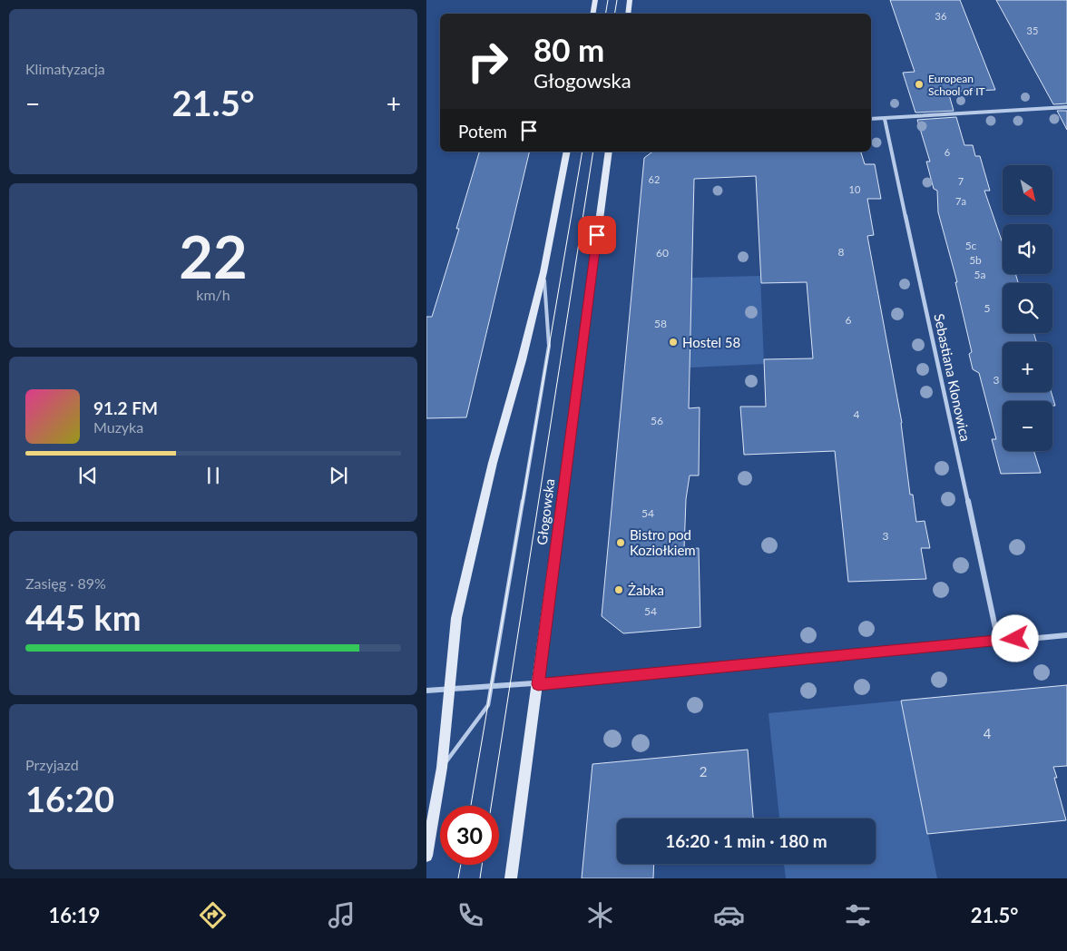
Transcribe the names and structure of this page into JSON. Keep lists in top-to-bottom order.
{
  "streets": {
    "street": ["Sebastiana Klonowica", "Głogowska"]
  },
  "places": [
    "European School of IT",
    "Hostel 58",
    "Bistro pod Koziołkiem",
    "Żabka"
  ],
  "house_numbers": [
    "36",
    "35",
    "6",
    "62",
    "7",
    "10",
    "7a",
    "5c",
    "8",
    "60",
    "5b",
    "5a",
    "5",
    "6",
    "58",
    "3",
    "4",
    "56",
    "54",
    "3",
    "54",
    "4",
    "2"
  ],
  "north": "bottom right",
  "page": {
    "tile": [
      "Klimatyzacja",
      ["22", "km/h"],
      ["Zasięg · 89%", "445 km"],
      ["Przyjazd", "16:20"]
    ],
    "turn": ["80 m", "Głogowska"],
    "heat": ["−", "21.5°", "+"],
    "then": "Potem",
    "map_buttons": ["+", "−"],
    "song": ["91.2 FM", "Muzyka"],
    "limit": "30",
    "trip": "16:20 · 1 min · 180 m",
    "tabs": ["16:19", "21.5°"]
  }
}
